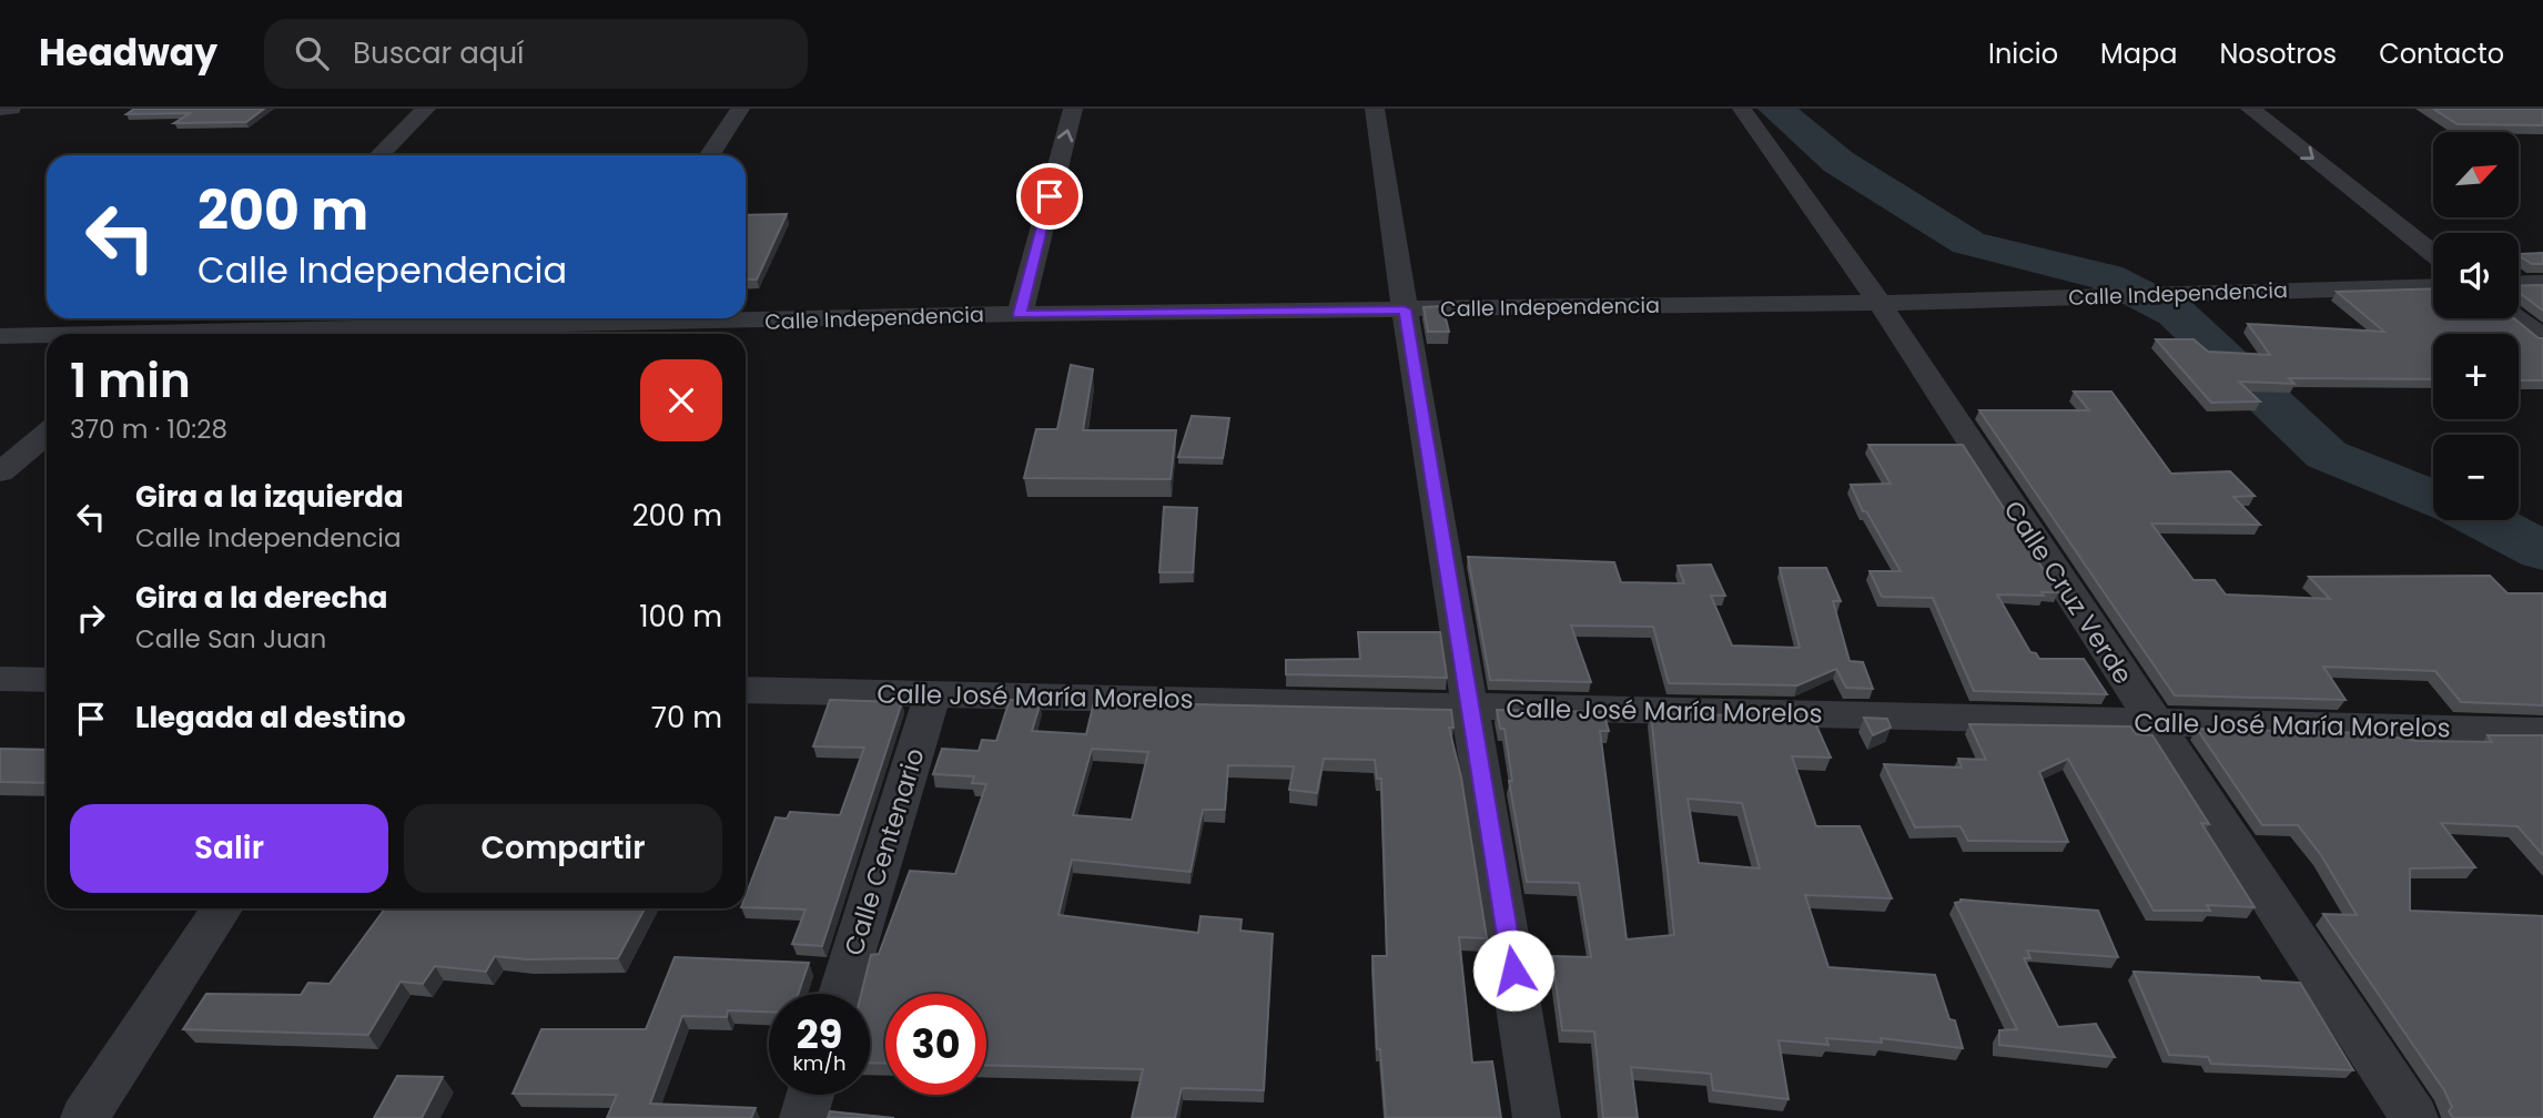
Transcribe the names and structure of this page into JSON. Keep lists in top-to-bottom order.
{
  "streets": {
    "street": [
      "Calle Independencia",
      "Calle Cruz Verde",
      "Calle José María Morelos",
      "Calle Centenario"
    ]
  },
  "crossings": [
    ["Calle Independencia", "Calle Cruz Verde"],
    ["Calle Cruz Verde", "Calle José María Morelos"],
    ["Calle José María Morelos", "Calle Centenario"]
  ],
  "north": "top right",
  "page": {
    "header": "Headway",
    "search": "Buscar aquí",
    "nav": [
      "Inicio",
      "Mapa",
      "Nosotros",
      "Contacto"
    ],
    "map_buttons": ["+", "−"],
    "turn": ["200 m", "Calle Independencia"],
    "heading": ["1 min", "370 m · 10:28"],
    "list": [
      {
        "name": "Gira a la izquierda",
        "note": "Calle Independencia",
        "value": "200 m"
      },
      {
        "name": "Gira a la derecha",
        "note": "Calle San Juan",
        "value": "100 m"
      },
      {
        "name": "Llegada al destino",
        "value": "70 m"
      }
    ],
    "buttons": ["Salir", "Compartir"],
    "speed": "29 km/h",
    "limit": "30"
  }
}
